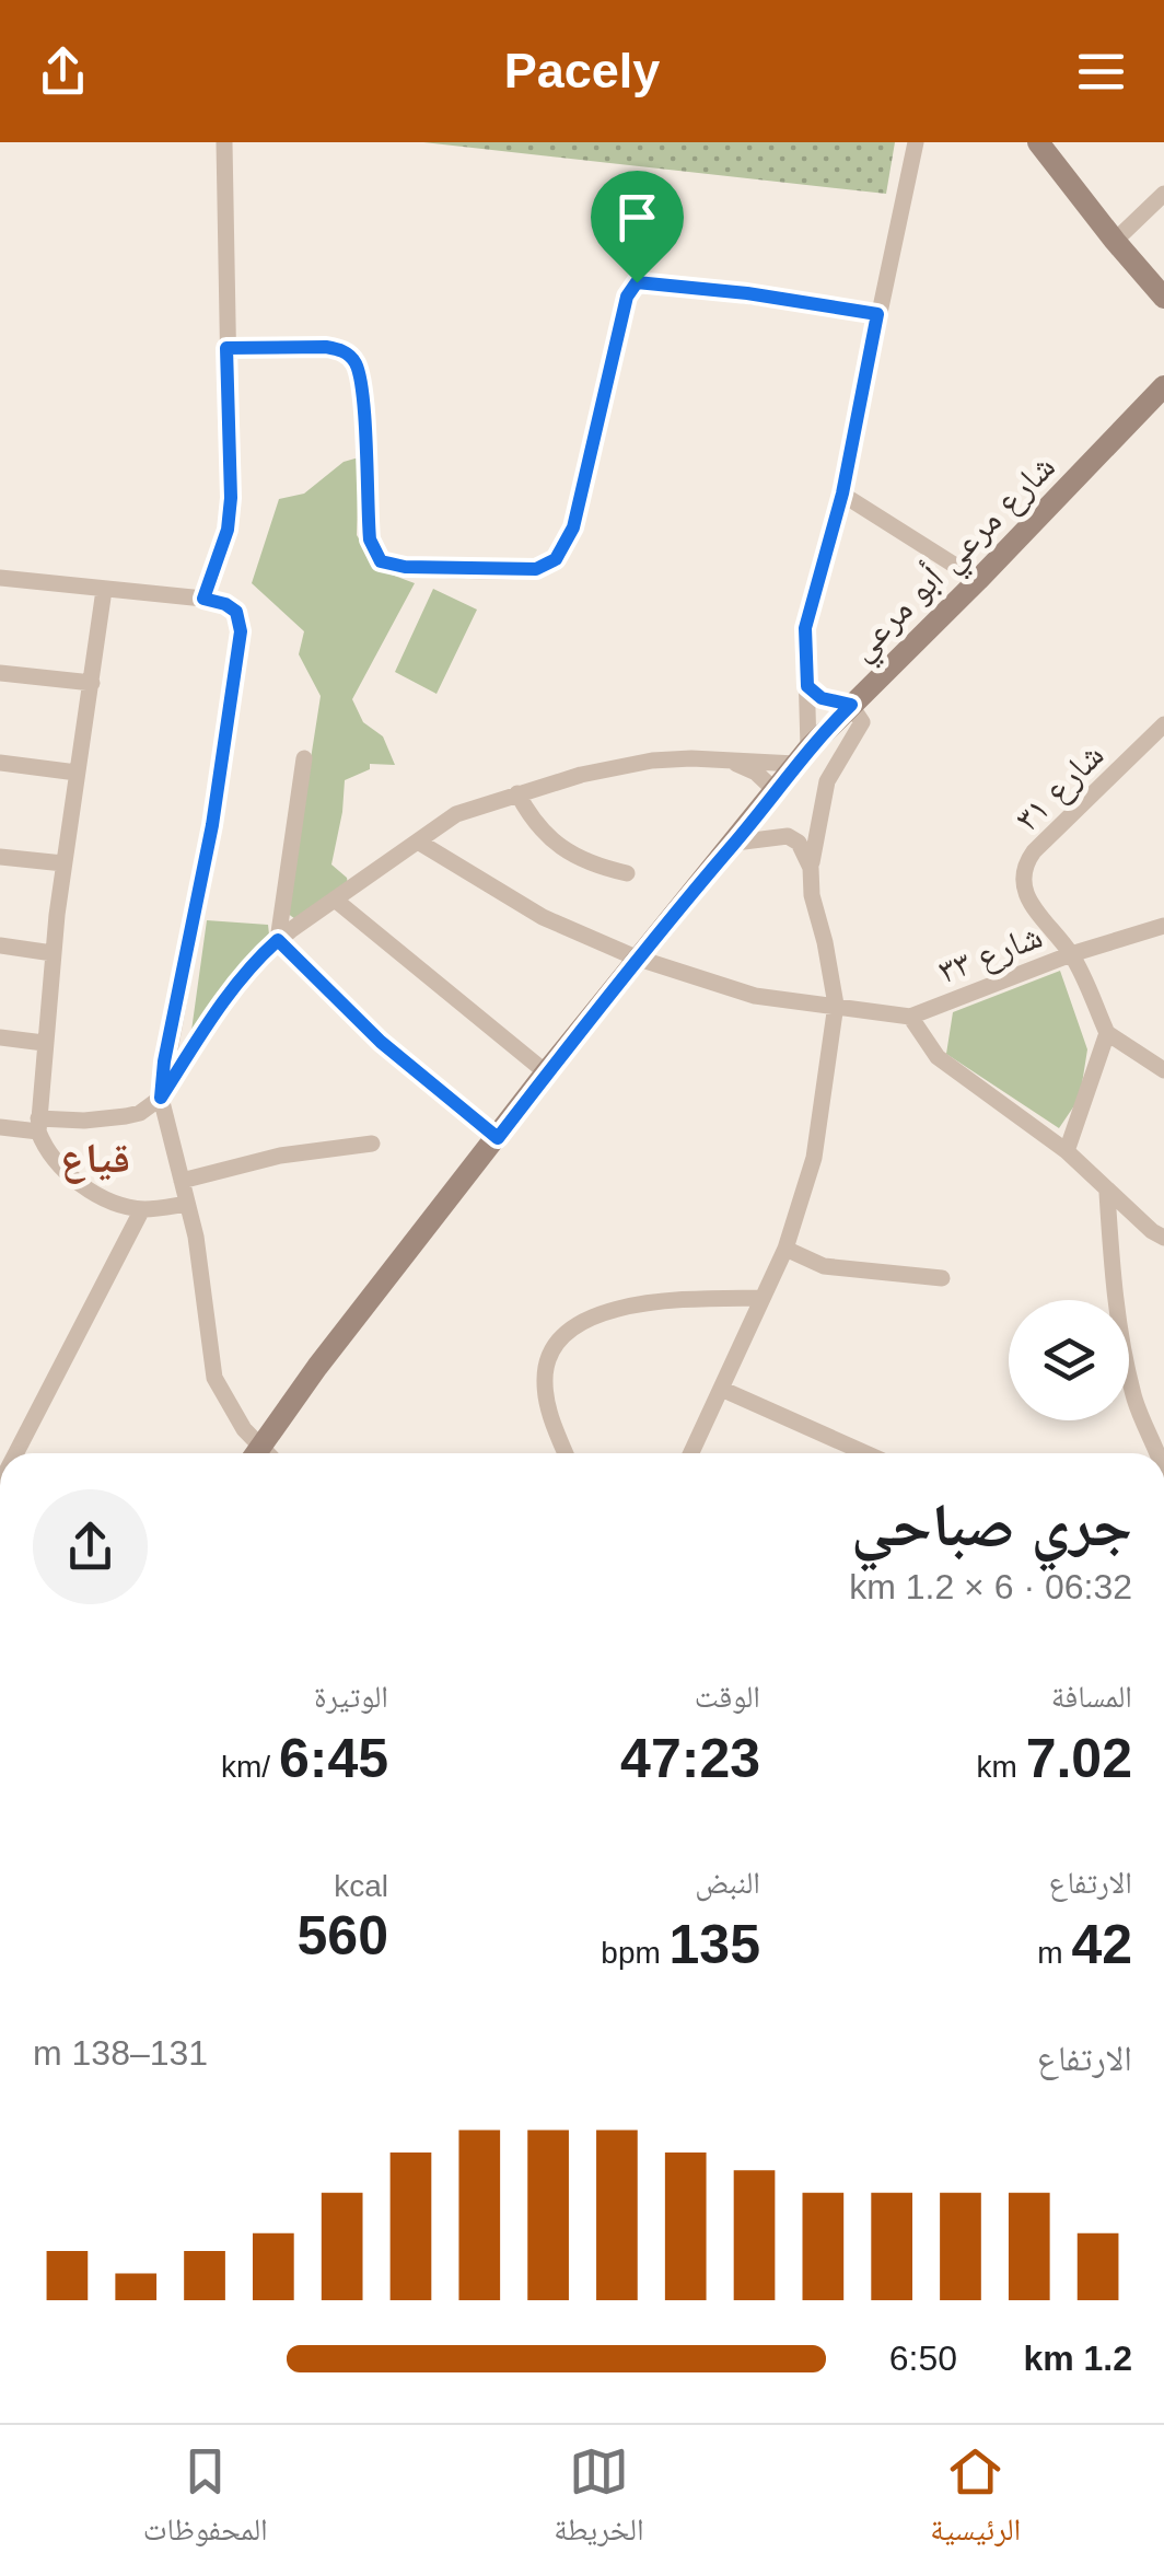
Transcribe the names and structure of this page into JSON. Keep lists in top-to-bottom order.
{
  "streets": {
    "main road": ["شارع مرعي أبو مرعي"],
    "street": ["شارع ٣١", "شارع ٣٣"]
  },
  "crossings": [
    ["شارع مرعي أبو مرعي", "شارع ٣٣"],
    ["شارع ٣١", "شارع ٣٣"]
  ],
  "districts": ["قياع"],
  "page": {
    "header": "Pacely",
    "heading": ["جري صباحي", "06:32 · 6 × 1.2 km"],
    "stats": [
      ["المسافة", "7.02 km"],
      ["الوقت", "47:23"],
      ["الوتيرة", "6:45 /km"],
      ["الارتفاع", "42 m"],
      ["النبض", "135 bpm"],
      ["kcal", "560"]
    ],
    "chart": ["الارتفاع", "131–138 m"],
    "list": [
      {
        "name": "1.2 km",
        "note": "6:50"
      }
    ],
    "tabs": ["الرئيسية", "الخريطة", "المحفوظات"]
  }
}
